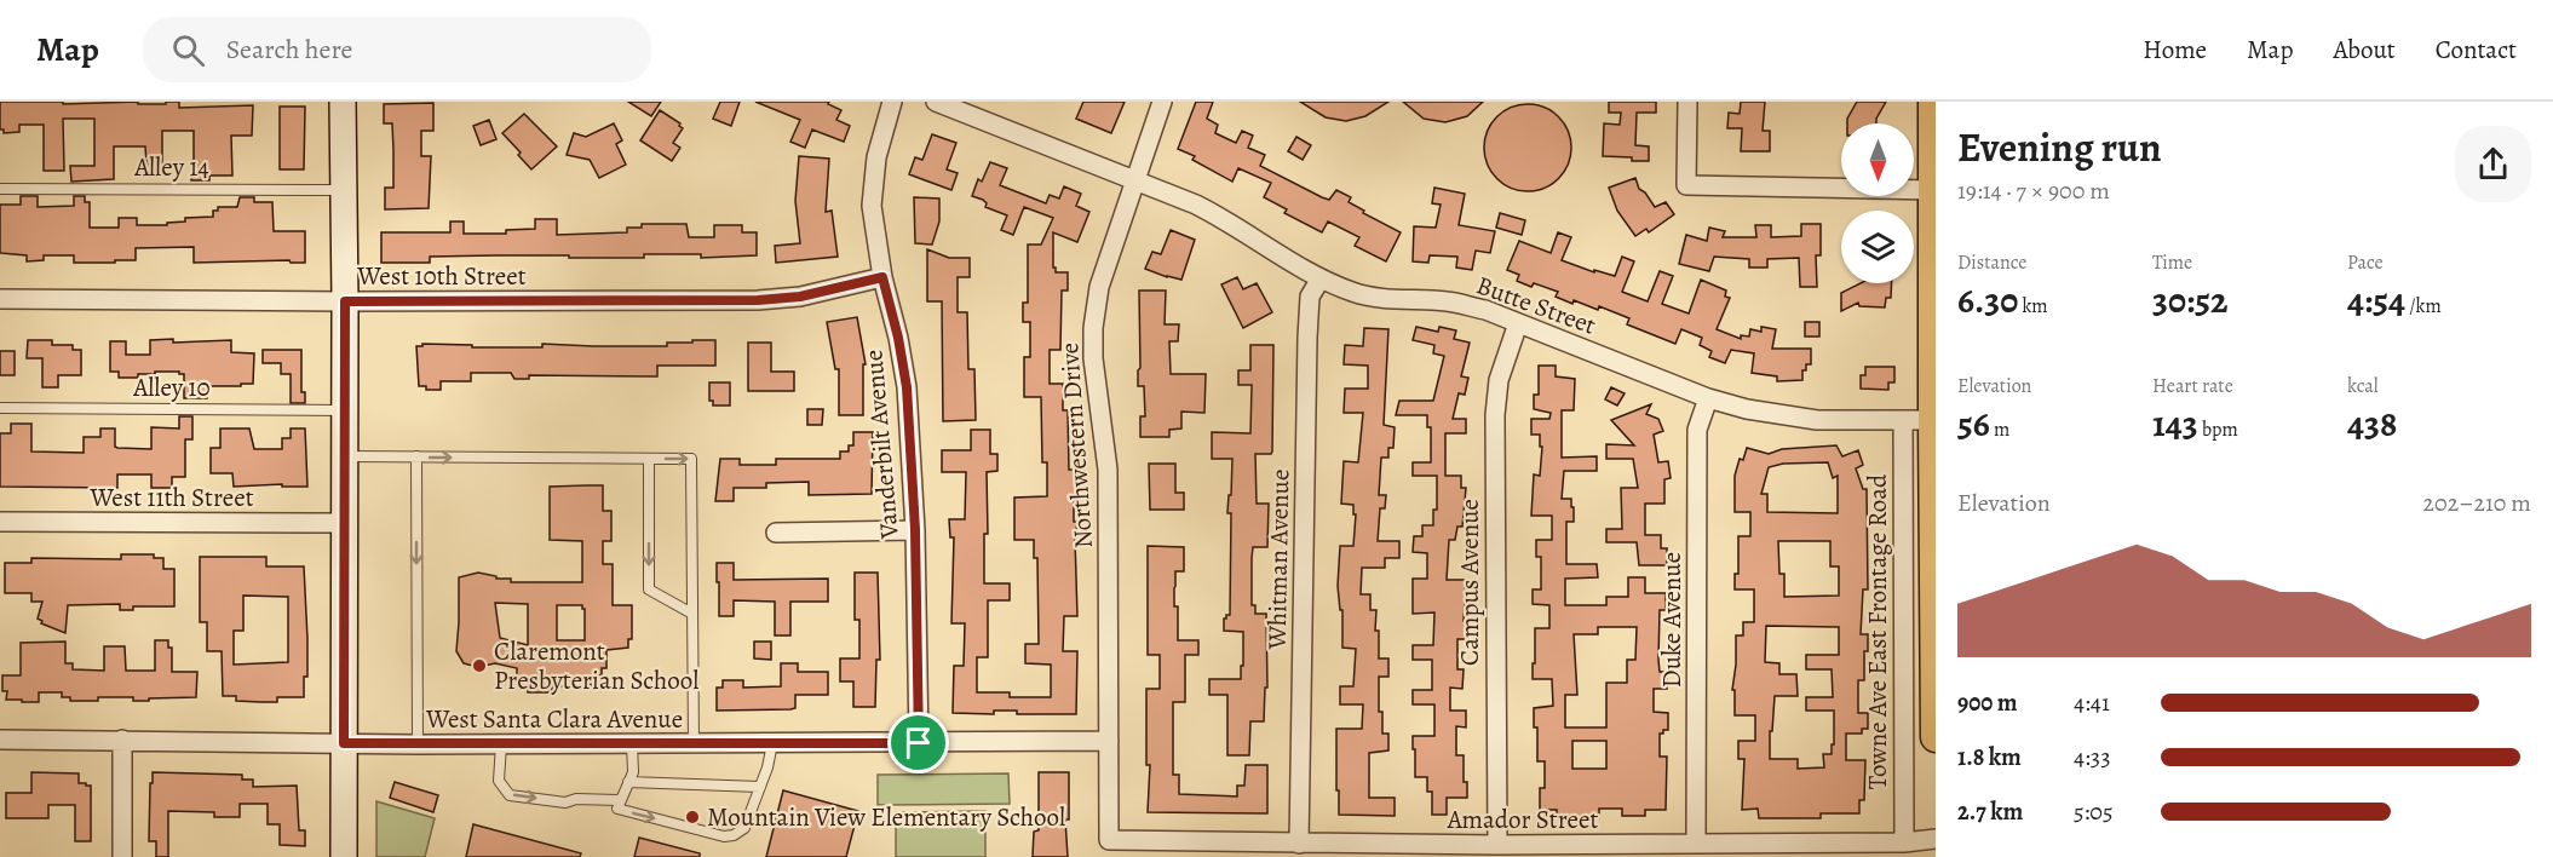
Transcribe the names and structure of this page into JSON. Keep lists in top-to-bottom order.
{
  "streets": {
    "street": [
      "West 10th Street",
      "Butte Street",
      "Vanderbilt Avenue",
      "Northwestern Drive",
      "West 11th Street",
      "Whitman Avenue",
      "Campus Avenue",
      "Duke Avenue",
      "Towne Ave East Frontage Road",
      "West Santa Clara Avenue",
      "Amador Street"
    ],
    "lane": ["Alley 14", "Alley 10"]
  },
  "crossings": [
    ["West 10th Street", "Vanderbilt Avenue"],
    ["Butte Street", "Northwestern Drive"],
    ["Butte Street", "Whitman Avenue"],
    ["Butte Street", "Campus Avenue"],
    ["Butte Street", "Duke Avenue"],
    ["Butte Street", "Towne Ave East Frontage Road"],
    ["Vanderbilt Avenue", "West Santa Clara Avenue"],
    ["Northwestern Drive", "West Santa Clara Avenue"],
    ["Northwestern Drive", "Amador Street"],
    ["Whitman Avenue", "Amador Street"],
    ["Campus Avenue", "Amador Street"],
    ["Duke Avenue", "Amador Street"],
    ["Towne Ave East Frontage Road", "Amador Street"]
  ],
  "places": ["Claremont Presbyterian School", "Mountain View Elementary School"],
  "north": "bottom",
  "page": {
    "header": "Map",
    "search": "Search here",
    "nav": [
      "Home",
      "Map",
      "About",
      "Contact"
    ],
    "heading": ["Evening run", "19:14 · 7 × 900 m"],
    "stats": [
      ["Distance", "6.30 km"],
      ["Time", "30:52"],
      ["Pace", "4:54 /km"],
      ["Elevation", "56 m"],
      ["Heart rate", "143 bpm"],
      ["kcal", "438"]
    ],
    "chart": ["Elevation", "202–210 m"],
    "list": [
      {
        "name": "900 m",
        "note": "4:41"
      },
      {
        "name": "1.8 km",
        "note": "4:33"
      },
      {
        "name": "2.7 km",
        "note": "5:05"
      }
    ]
  }
}
